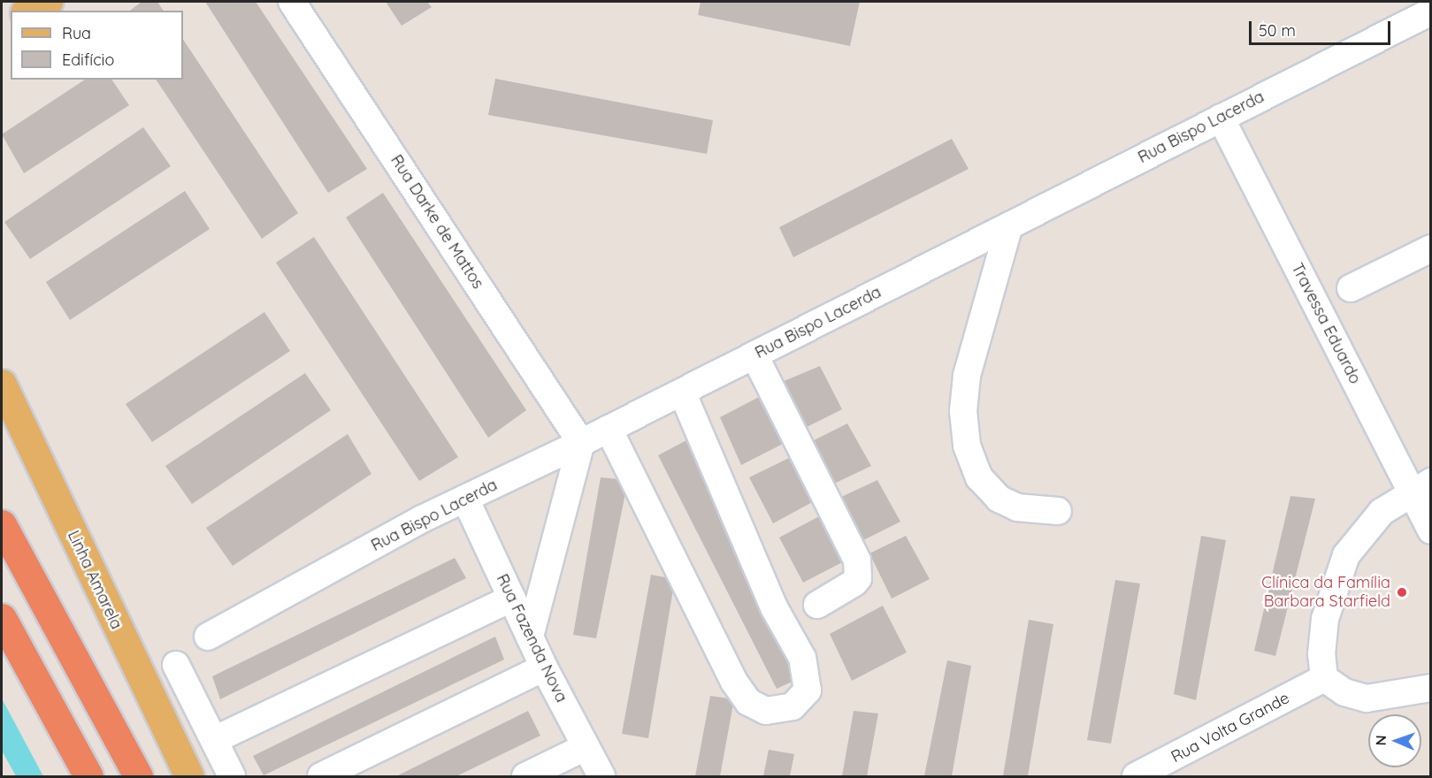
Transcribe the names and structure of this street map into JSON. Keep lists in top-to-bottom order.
{
  "streets": {
    "main road": ["Linha Amarela"],
    "street": [
      "Rua Bispo Lacerda",
      "Rua Darke de Mattos",
      "Travessa Eduardo",
      "Rua Fazenda Nova",
      "Rua Volta Grande"
    ]
  },
  "crossings": [
    ["Rua Bispo Lacerda", "Rua Darke de Mattos"],
    ["Rua Bispo Lacerda", "Travessa Eduardo"],
    ["Rua Bispo Lacerda", "Rua Fazenda Nova"]
  ],
  "places": ["Clínica da Família Barbara Starfield"],
  "legend": ["Rua", "Edifício"],
  "scale_bar": "50 m",
  "north": "left"
}
